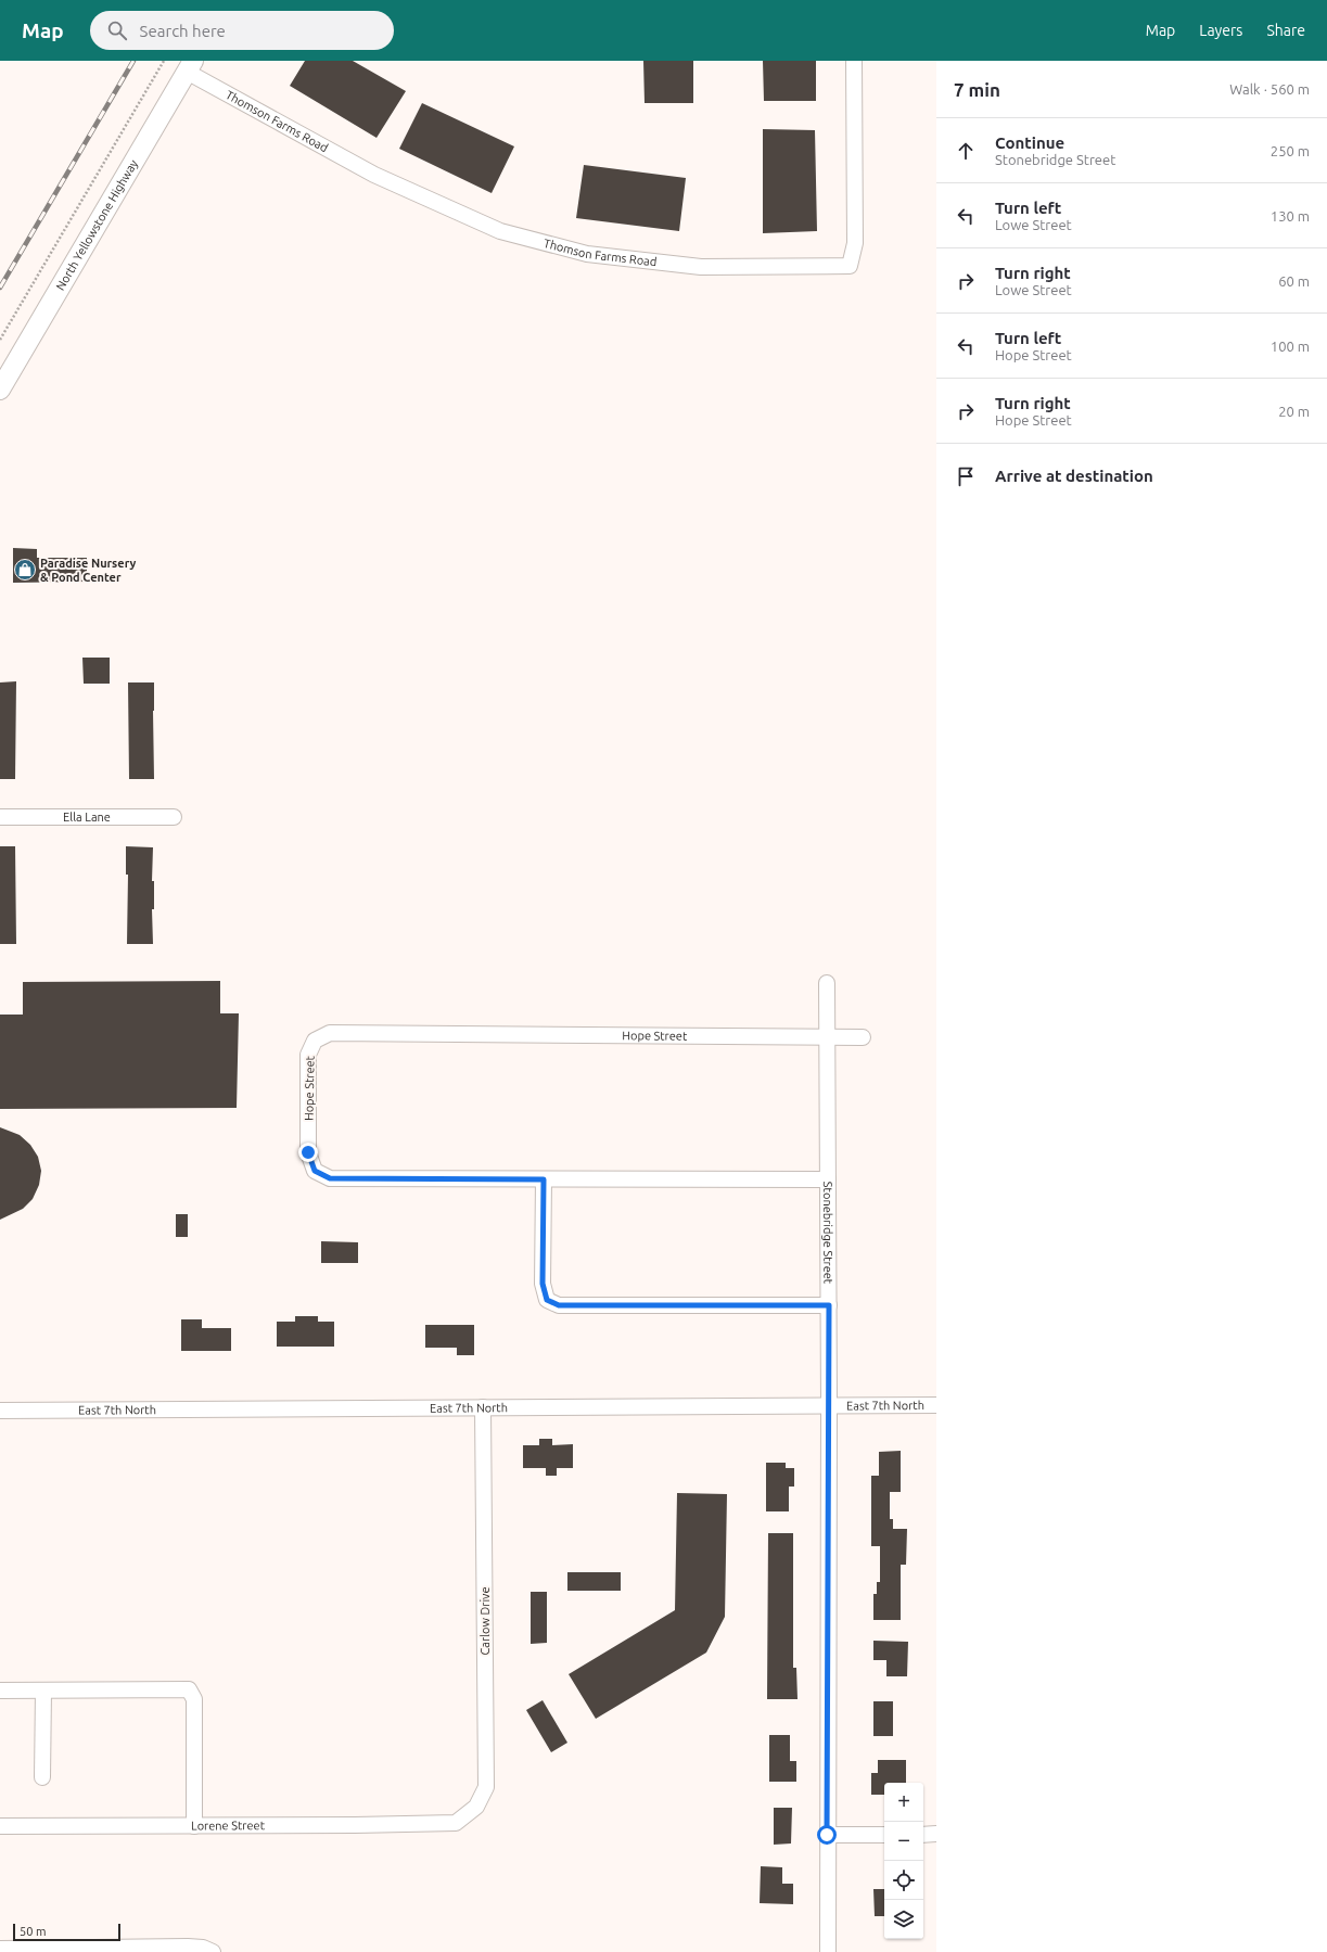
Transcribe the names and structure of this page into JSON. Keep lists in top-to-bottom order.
{
  "streets": {
    "main road": ["North Yellowstone Highway"],
    "street": [
      "Thomson Farms Road",
      "Ella Lane",
      "Hope Street",
      "Stonebridge Street",
      "East 7th North",
      "Carlow Drive",
      "Lorene Street"
    ]
  },
  "crossings": [
    ["Thomson Farms Road", "North Yellowstone Highway"],
    ["Hope Street", "Stonebridge Street"],
    ["Stonebridge Street", "East 7th North"],
    ["East 7th North", "Carlow Drive"],
    ["Carlow Drive", "Lorene Street"]
  ],
  "places": {
    "shop": ["Paradise Nursery & Pond Center"]
  },
  "scale_bar": "50 m",
  "page": {
    "header": "Map",
    "search": "Search here",
    "nav": ["Map", "Layers", "Share"],
    "heading": ["7 min", "Walk · 560 m"],
    "list": [
      ["Continue", "Stonebridge Street", "250 m"],
      ["Turn left", "Lowe Street", "130 m"],
      ["Turn right", "Lowe Street", "60 m"],
      ["Turn left", "Hope Street", "100 m"],
      ["Turn right", "Hope Street", "20 m"],
      "Arrive at destination"
    ],
    "map_buttons": ["+", "−"],
    "scale": "50 m"
  }
}
